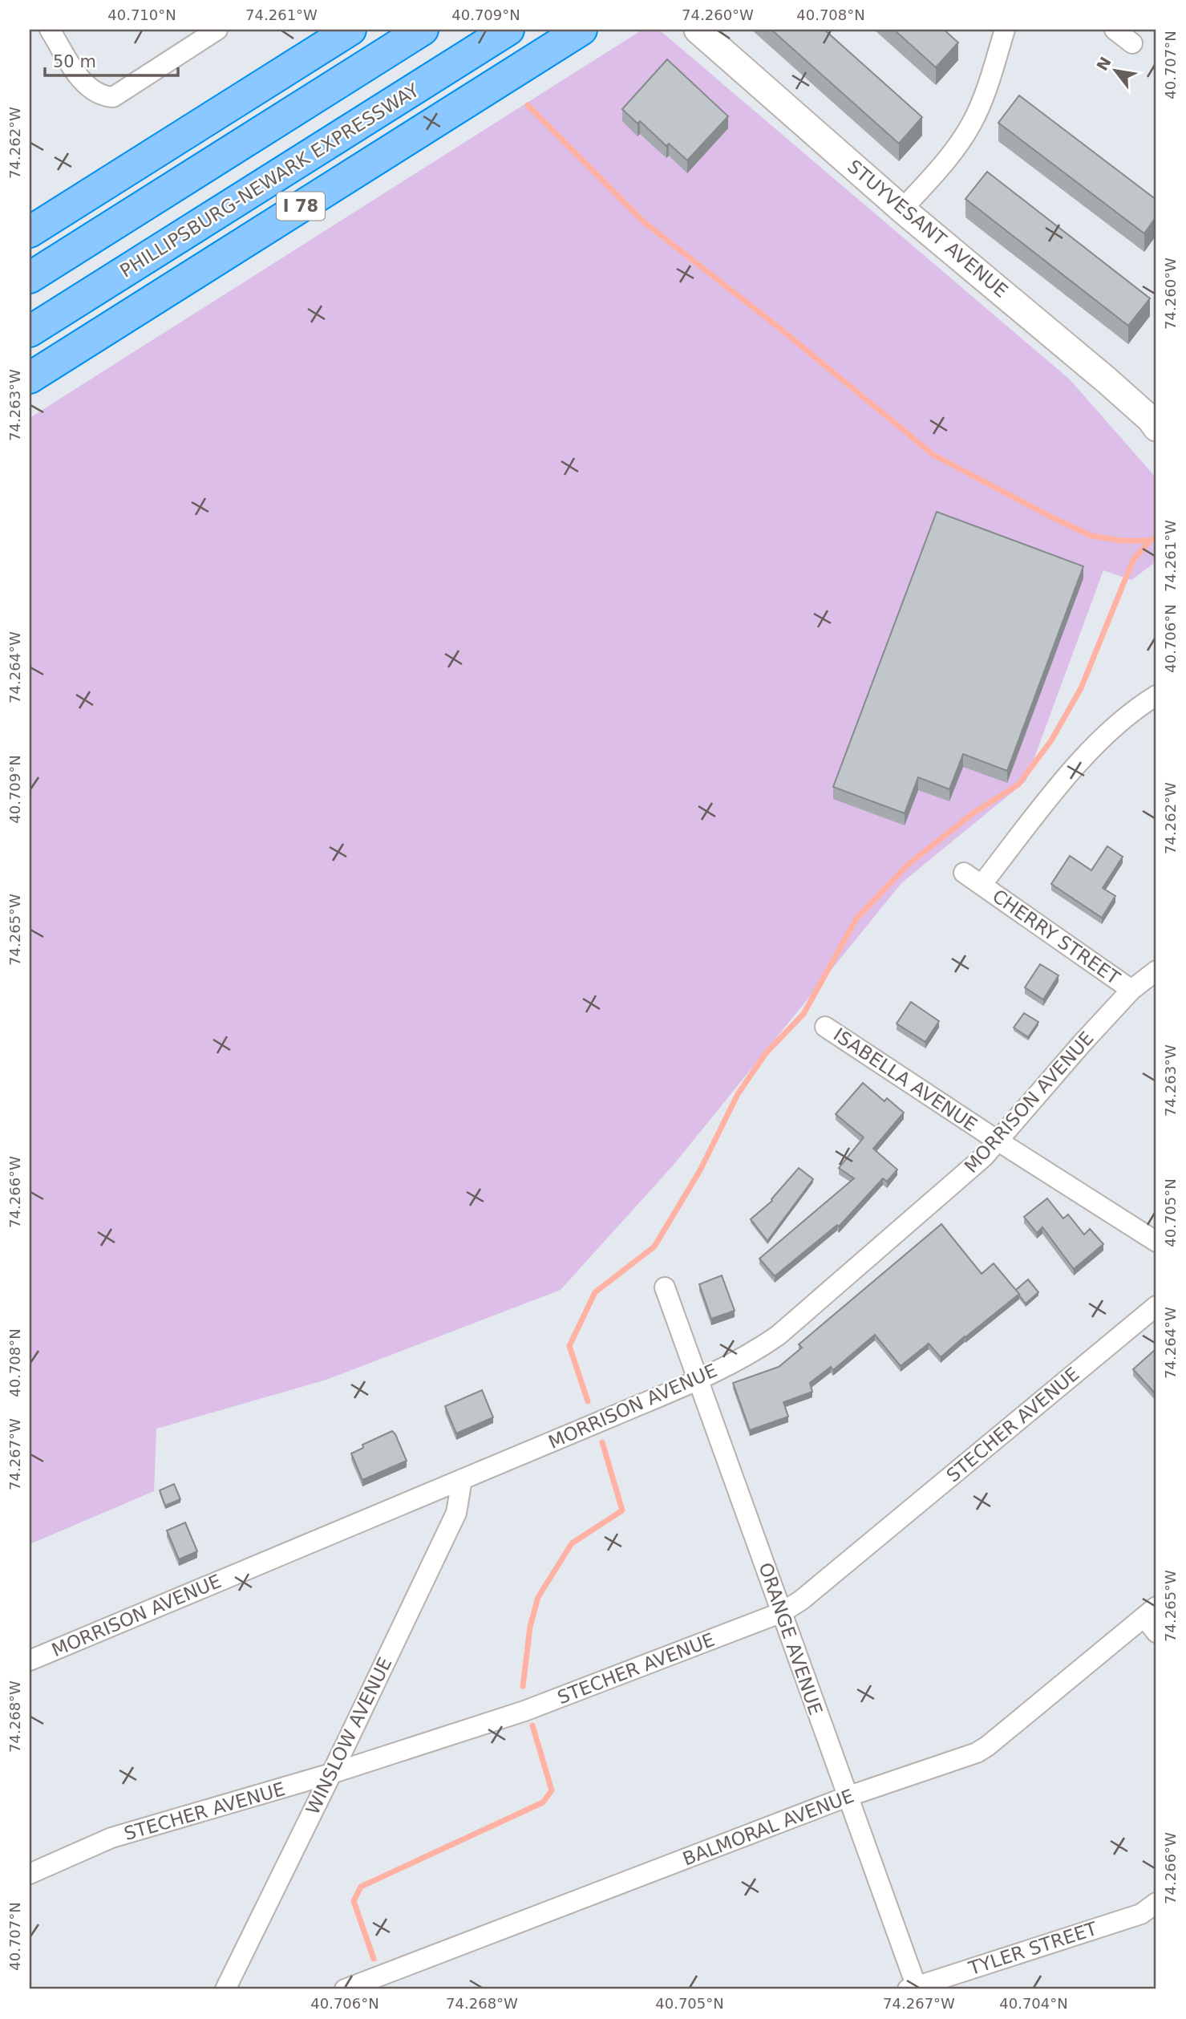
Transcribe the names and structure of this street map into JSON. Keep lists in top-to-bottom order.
{
  "streets": {
    "highway": ["PHILLIPSBURG-NEWARK EXPRESSWAY", "I 78"],
    "main road": ["STUYVESANT AVENUE"],
    "street": [
      "CHERRY STREET",
      "ISABELLA AVENUE",
      "MORRISON AVENUE",
      "STECHER AVENUE",
      "ORANGE AVENUE",
      "WINSLOW AVENUE",
      "BALMORAL AVENUE",
      "TYLER STREET"
    ]
  },
  "crossings": [
    ["CHERRY STREET", "MORRISON AVENUE"],
    ["ISABELLA AVENUE", "MORRISON AVENUE"],
    ["MORRISON AVENUE", "ORANGE AVENUE"],
    ["MORRISON AVENUE", "WINSLOW AVENUE"],
    ["STECHER AVENUE", "ORANGE AVENUE"],
    ["STECHER AVENUE", "WINSLOW AVENUE"],
    ["ORANGE AVENUE", "BALMORAL AVENUE"],
    ["ORANGE AVENUE", "TYLER STREET"]
  ],
  "scale_bar": "50 m",
  "north": "top left",
  "coordinates": [
    "40.710°N",
    "74.261°W",
    "40.709°N",
    "74.260°W",
    "40.708°N",
    "40.707°N",
    "74.262°W",
    "74.263°W",
    "40.706°N",
    "74.264°W",
    "74.265°W",
    "74.266°W",
    "40.705°N",
    "74.267°W",
    "74.268°W",
    "40.704°N"
  ]
}
